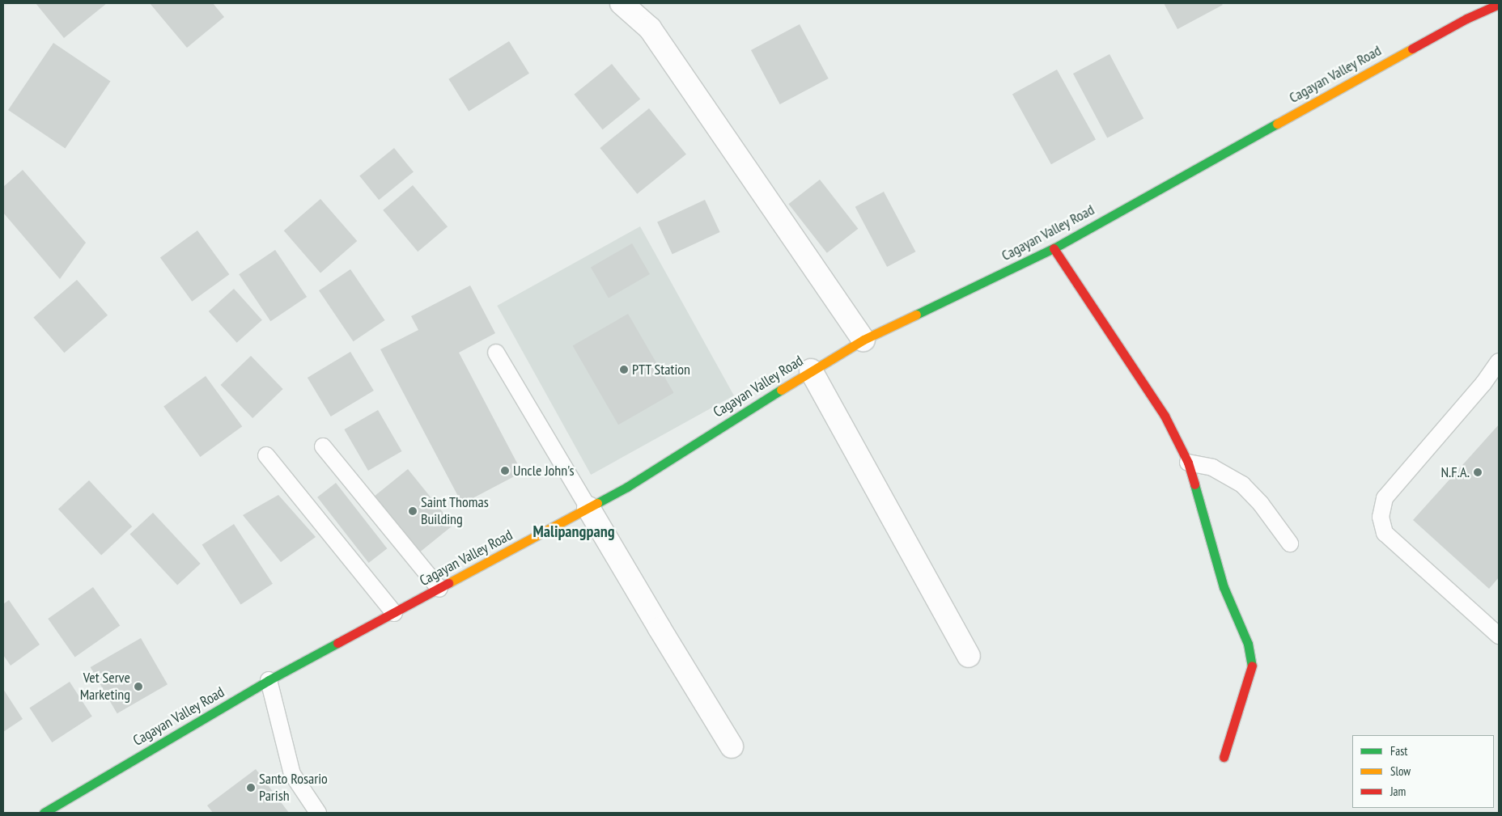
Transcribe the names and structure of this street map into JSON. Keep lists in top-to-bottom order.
{
  "streets": {
    "main road": ["Cagayan Valley Road"]
  },
  "districts": ["Malipangpang"],
  "places": [
    "PTT Station",
    "Uncle John's",
    "N.F.A.",
    "Saint Thomas Building",
    "Vet Serve Marketing",
    "Santo Rosario Parish"
  ],
  "legend": ["Fast", "Slow", "Jam"]
}
